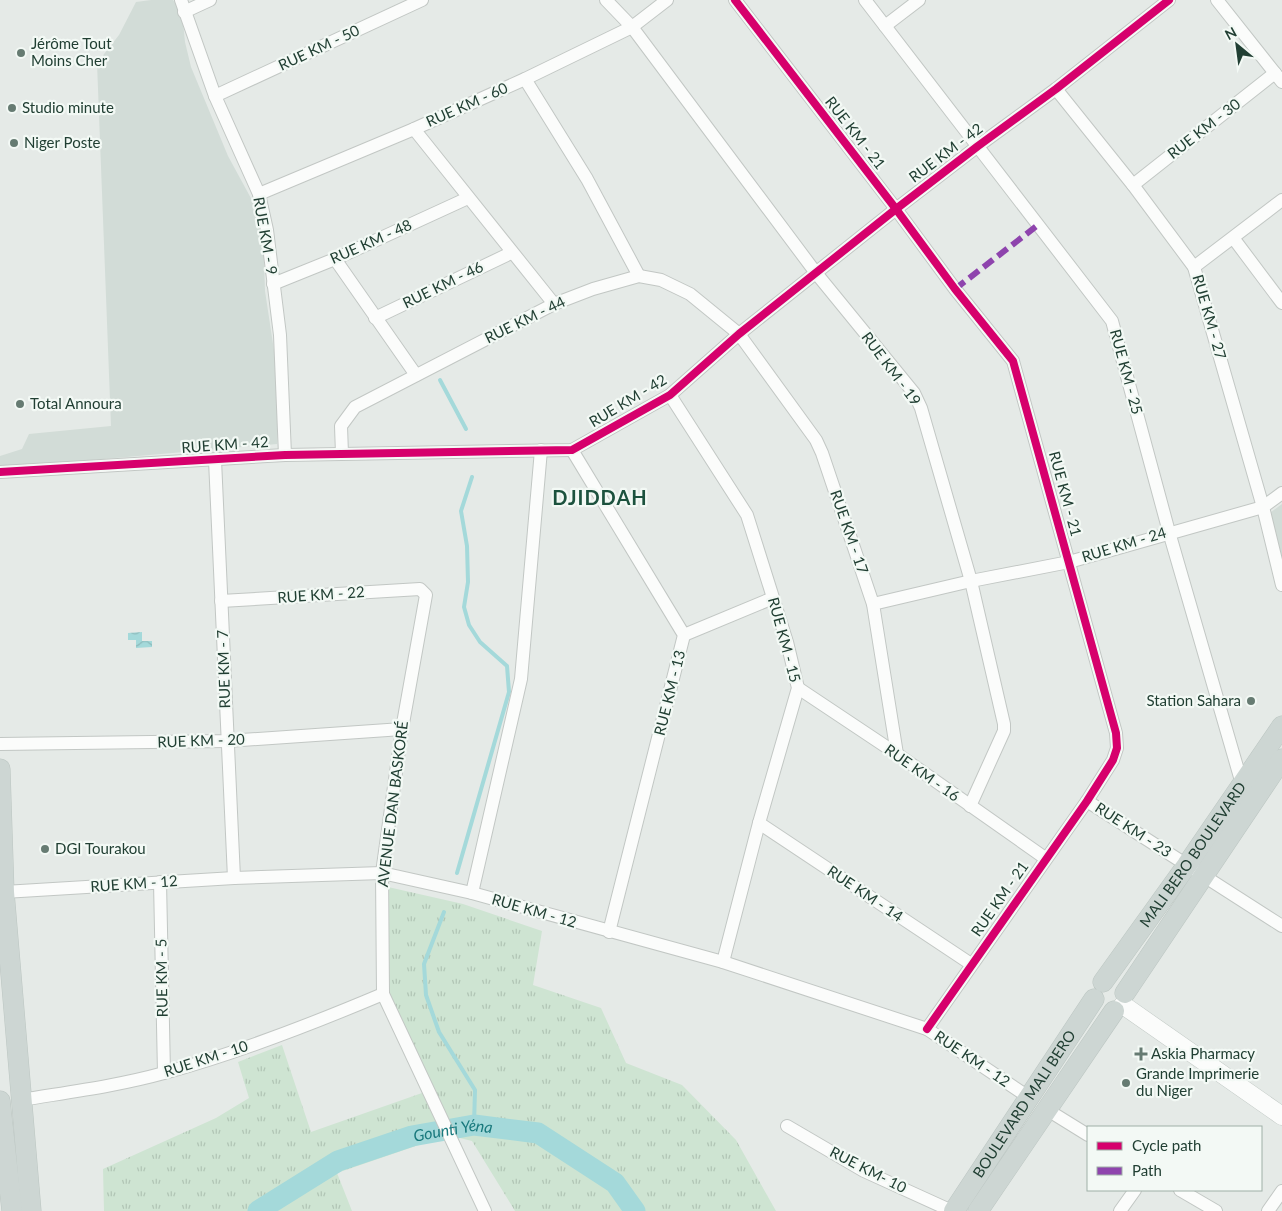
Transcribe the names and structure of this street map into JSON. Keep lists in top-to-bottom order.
{
  "streets": {
    "main road": ["MALI BERO BOULEVARD", "BOULEVARD MALI BERO"],
    "street": [
      "RUE KM - 50",
      "RUE KM - 60",
      "RUE KM - 30",
      "RUE KM - 21",
      "RUE KM - 42",
      "RUE KM - 9",
      "RUE KM - 48",
      "RUE KM - 46",
      "RUE KM - 27",
      "RUE KM - 44",
      "RUE KM - 19",
      "RUE KM - 25",
      "RUE KM - 17",
      "RUE KM - 24",
      "RUE KM - 22",
      "RUE KM - 15",
      "RUE KM - 7",
      "RUE KM - 13",
      "RUE KM - 20",
      "RUE KM - 16",
      "AVENUE DAN BASKORÉ",
      "RUE KM - 23",
      "RUE KM - 12",
      "RUE KM - 14",
      "RUE KM - 5",
      "RUE KM - 10",
      "RUE KM- 10"
    ]
  },
  "crossings": [
    ["RUE KM - 50", "RUE KM - 9"],
    ["RUE KM - 60", "RUE KM - 9"],
    ["RUE KM - 60", "RUE KM - 19"],
    ["RUE KM - 30", "RUE KM - 27"],
    ["RUE KM - 21", "RUE KM - 42"],
    ["RUE KM - 21", "RUE KM - 24"],
    ["RUE KM - 21", "RUE KM - 16"],
    ["RUE KM - 21", "RUE KM - 23"],
    ["RUE KM - 21", "RUE KM - 12"],
    ["RUE KM - 21", "RUE KM - 14"],
    ["RUE KM - 42", "RUE KM - 9"],
    ["RUE KM - 42", "RUE KM - 27"],
    ["RUE KM - 42", "RUE KM - 44"],
    ["RUE KM - 42", "RUE KM - 19"],
    ["RUE KM - 42", "RUE KM - 25"],
    ["RUE KM - 42", "RUE KM - 17"],
    ["RUE KM - 42", "RUE KM - 15"],
    ["RUE KM - 42", "RUE KM - 7"],
    ["RUE KM - 42", "RUE KM - 13"],
    ["RUE KM - 9", "RUE KM - 48"],
    ["RUE KM - 27", "RUE KM - 24"],
    ["RUE KM - 44", "RUE KM - 17"],
    ["RUE KM - 19", "RUE KM - 24"],
    ["RUE KM - 19", "RUE KM - 16"],
    ["RUE KM - 25", "RUE KM - 24"],
    ["RUE KM - 25", "MALI BERO BOULEVARD"],
    ["RUE KM - 17", "RUE KM - 24"],
    ["RUE KM - 17", "RUE KM - 16"],
    ["RUE KM - 22", "RUE KM - 7"],
    ["RUE KM - 22", "AVENUE DAN BASKORÉ"],
    ["RUE KM - 15", "RUE KM - 16"],
    ["RUE KM - 15", "RUE KM - 12"],
    ["RUE KM - 15", "RUE KM - 14"],
    ["RUE KM - 7", "RUE KM - 20"],
    ["RUE KM - 7", "RUE KM - 12"],
    ["RUE KM - 13", "RUE KM - 12"],
    ["RUE KM - 20", "AVENUE DAN BASKORÉ"],
    ["AVENUE DAN BASKORÉ", "RUE KM - 12"],
    ["AVENUE DAN BASKORÉ", "RUE KM - 10"],
    ["RUE KM - 23", "MALI BERO BOULEVARD"],
    ["MALI BERO BOULEVARD", "BOULEVARD MALI BERO"],
    ["RUE KM - 12", "RUE KM - 5"],
    ["RUE KM - 12", "BOULEVARD MALI BERO"],
    ["RUE KM - 5", "RUE KM - 10"],
    ["BOULEVARD MALI BERO", "RUE KM- 10"]
  ],
  "districts": ["DJIDDAH"],
  "water": ["Gounti Yéna"],
  "places": {
    "other": [
      "Jérôme Tout Moins Cher",
      "Studio minute",
      "Niger Poste",
      "Total Annoura",
      "Station Sahara",
      "DGI Tourakou",
      "Grande Imprimerie du Niger"
    ],
    "health": ["Askia Pharmacy"]
  },
  "legend": ["Cycle path", "Path"],
  "north": "top left"
}
